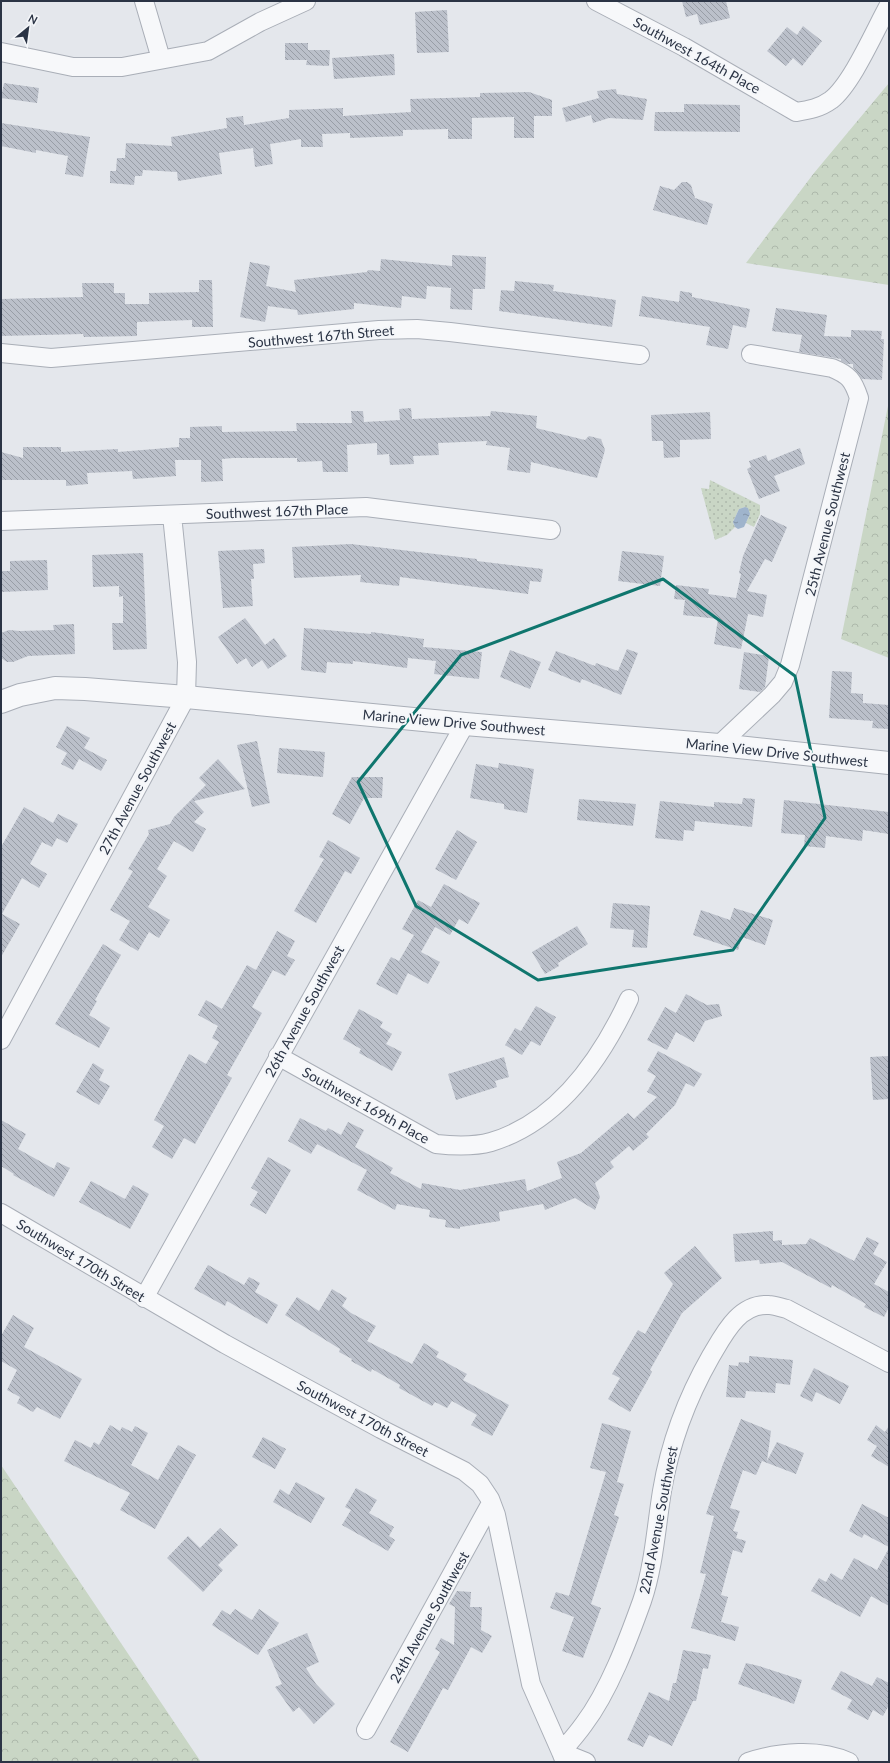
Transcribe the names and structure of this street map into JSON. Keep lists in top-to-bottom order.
{
  "streets": {
    "street": [
      "Southwest 164th Place",
      "Southwest 167th Street",
      "Southwest 167th Place",
      "25th Avenue Southwest",
      "Marine View Drive Southwest",
      "27th Avenue Southwest",
      "26th Avenue Southwest",
      "Southwest 169th Place",
      "Southwest 170th Street",
      "22nd Avenue Southwest",
      "24th Avenue Southwest"
    ]
  },
  "crossings": [
    ["Southwest 167th Place", "27th Avenue Southwest"],
    ["25th Avenue Southwest", "Marine View Drive Southwest"],
    ["Marine View Drive Southwest", "27th Avenue Southwest"],
    ["Marine View Drive Southwest", "26th Avenue Southwest"],
    ["26th Avenue Southwest", "Southwest 169th Place"],
    ["26th Avenue Southwest", "Southwest 170th Street"],
    ["Southwest 170th Street", "22nd Avenue Southwest"],
    ["Southwest 170th Street", "24th Avenue Southwest"]
  ],
  "north": "top right"
}
